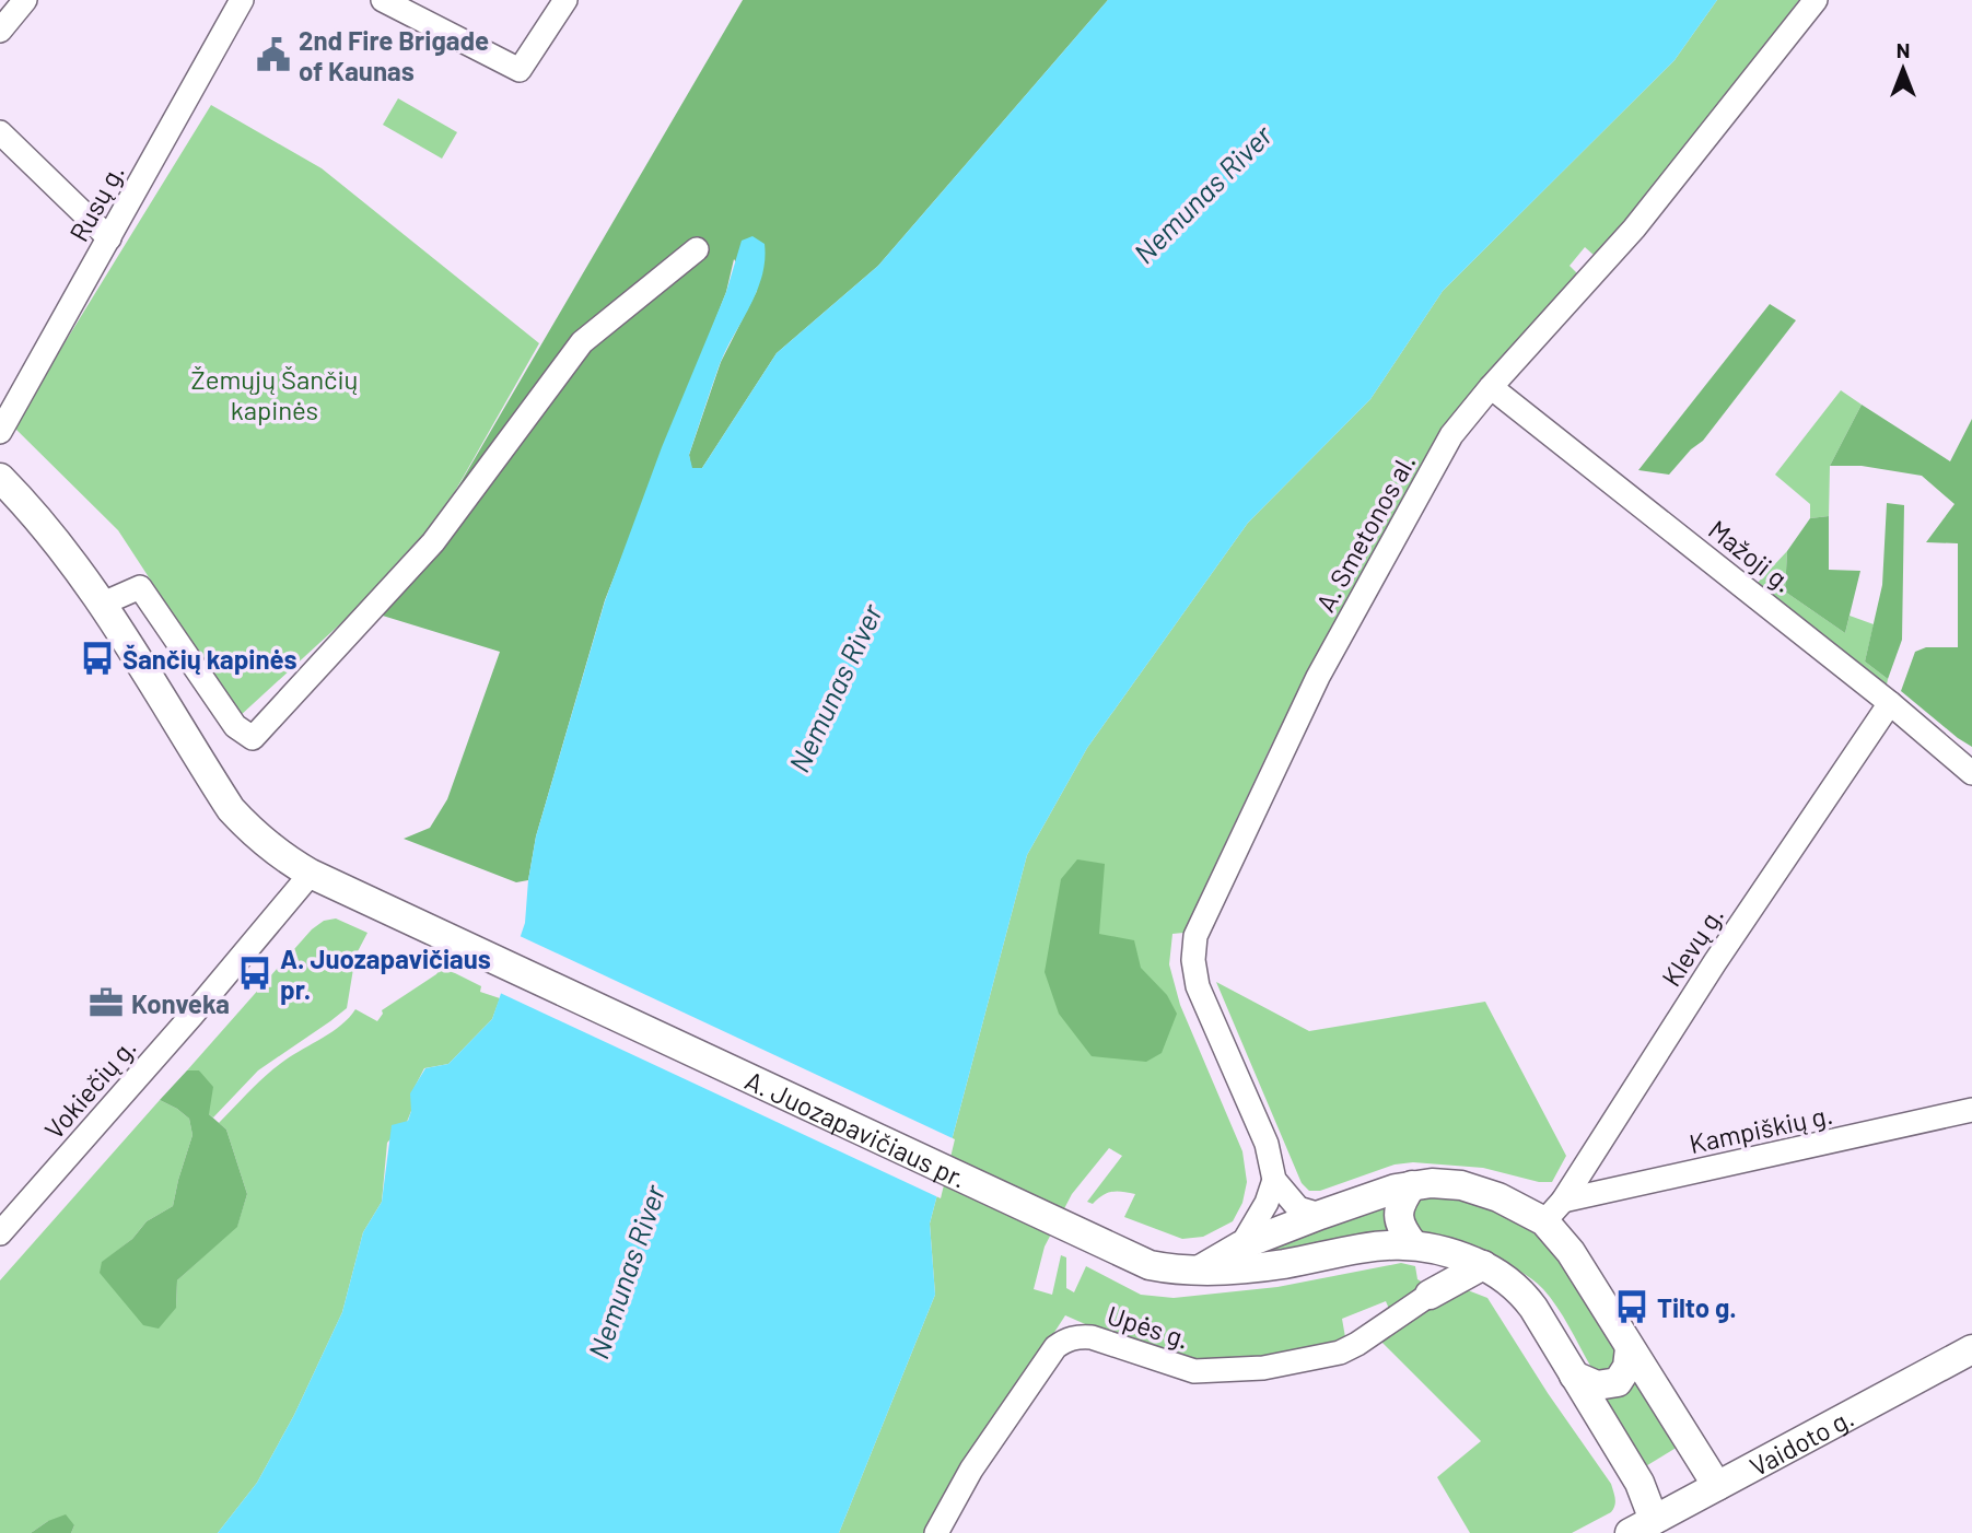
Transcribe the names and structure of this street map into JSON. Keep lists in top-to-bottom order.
{
  "streets": {
    "main road": ["A. Juozapavičiaus pr.", "Vaidoto g."],
    "street": [
      "Rusų g.",
      "A. Smetonos al.",
      "Mažoji g.",
      "Klevų g.",
      "Vokiečių g.",
      "Kampiškių g.",
      "Upės g."
    ]
  },
  "crossings": [
    ["A. Smetonos al.", "Mažoji g."],
    ["Mažoji g.", "Klevų g."],
    ["Klevų g.", "Kampiškių g."],
    ["Vokiečių g.", "A. Juozapavičiaus pr."]
  ],
  "water": ["Nemunas River"],
  "parks": ["Žemųjų Šančių kapinės"],
  "places": {
    "public building": ["2nd Fire Brigade of Kaunas"],
    "bus stop": ["Šančių kapinės", "A. Juozapavičiaus pr.", "Tilto g."],
    "office": ["Konveka"]
  },
  "north": "top"
}
